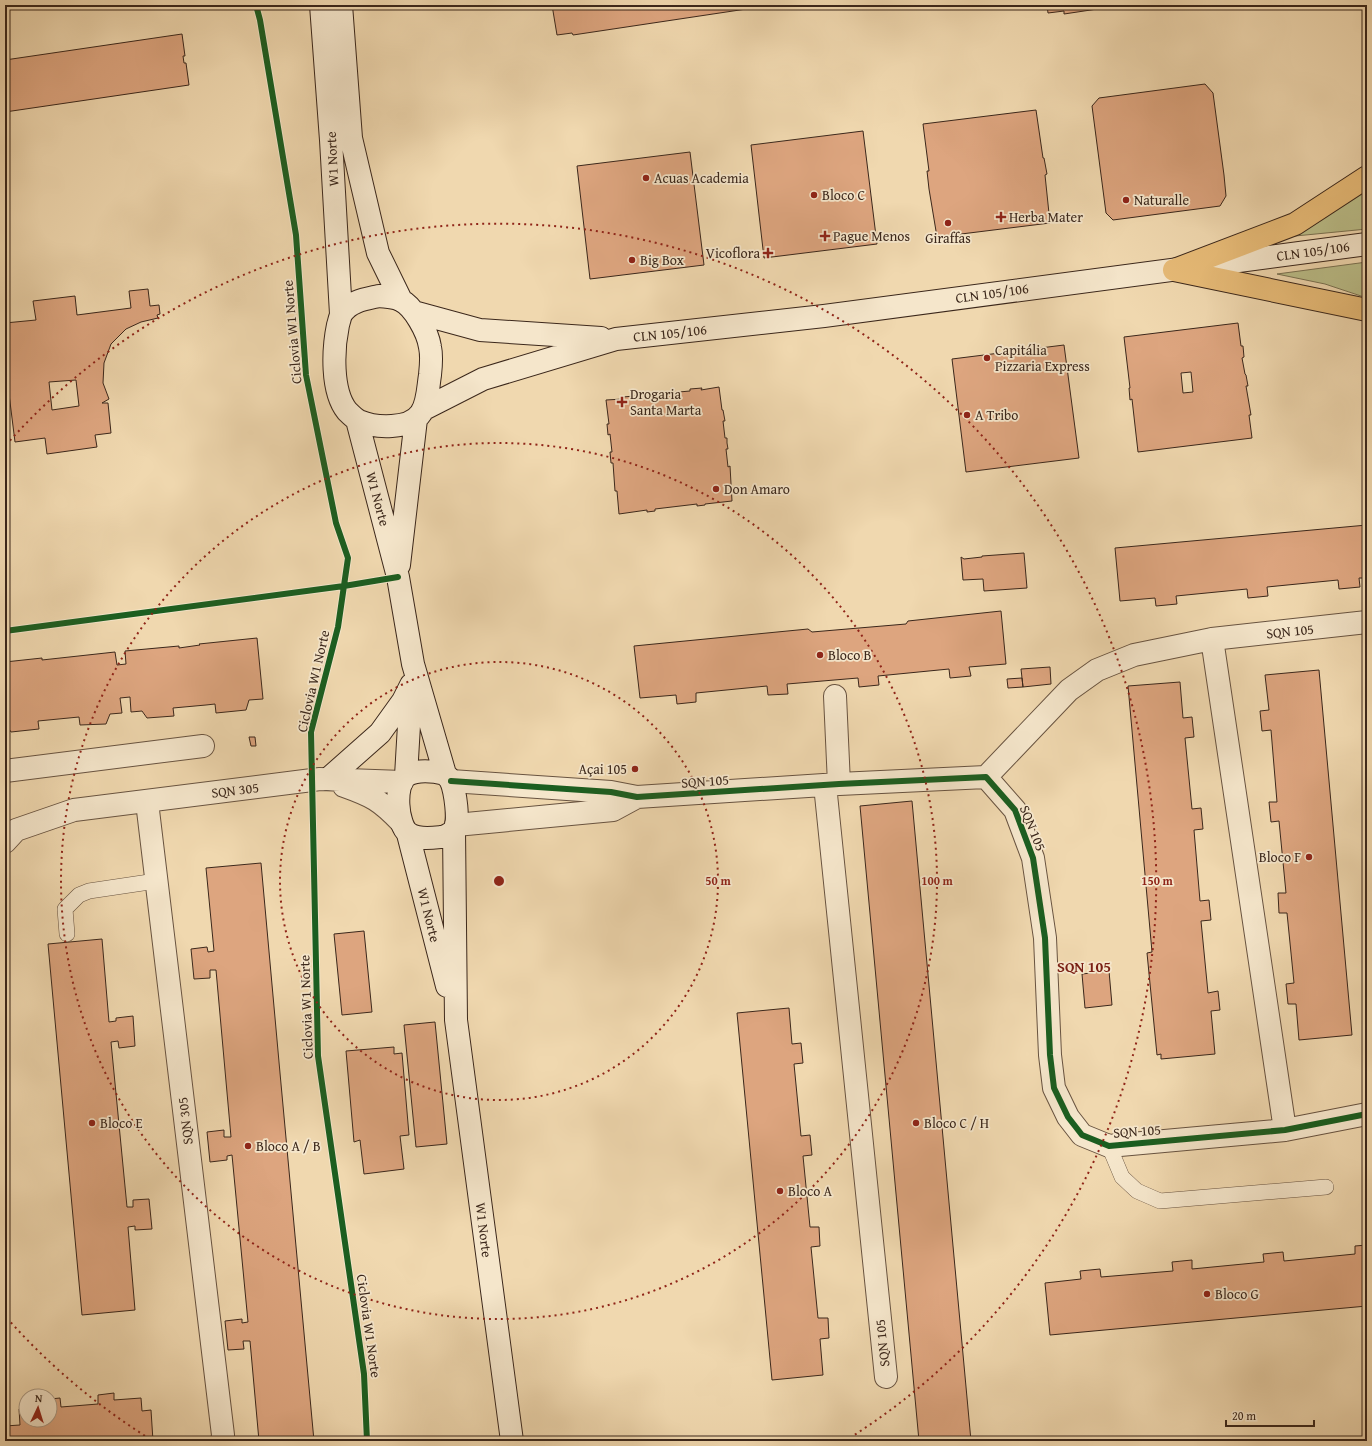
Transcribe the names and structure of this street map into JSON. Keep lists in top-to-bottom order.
{
  "streets": {
    "street": [
      "W1 Norte",
      "CLN 105/106",
      "SQN 105",
      "SQN 305"
    ],
    "cycle path": ["Ciclovia W1 Norte"]
  },
  "crossings": [
    ["W1 Norte", "CLN 105/106"],
    ["W1 Norte", "SQN 105"],
    ["W1 Norte", "SQN 305"],
    ["SQN 105", "SQN 305"]
  ],
  "districts": ["SQN 105"],
  "places": {
    "other": [
      "Acuas Academia",
      "Bloco C",
      "Naturalle",
      "Giraffas",
      "Big Box",
      "Capitália Pizzaria Express",
      "A Tribo",
      "Don Amaro",
      "Bloco B",
      "Açai 105",
      "Bloco F",
      "Bloco E",
      "Bloco C / H",
      "Bloco A / B",
      "Bloco A",
      "Bloco G"
    ],
    "health": [
      "Herba Mater",
      "Pague Menos",
      "Vicoflora",
      "Drogaria Santa Marta"
    ]
  },
  "scale_bar": "20 m",
  "north": "top",
  "rings": ["50 m", "100 m", "150 m"]
}
